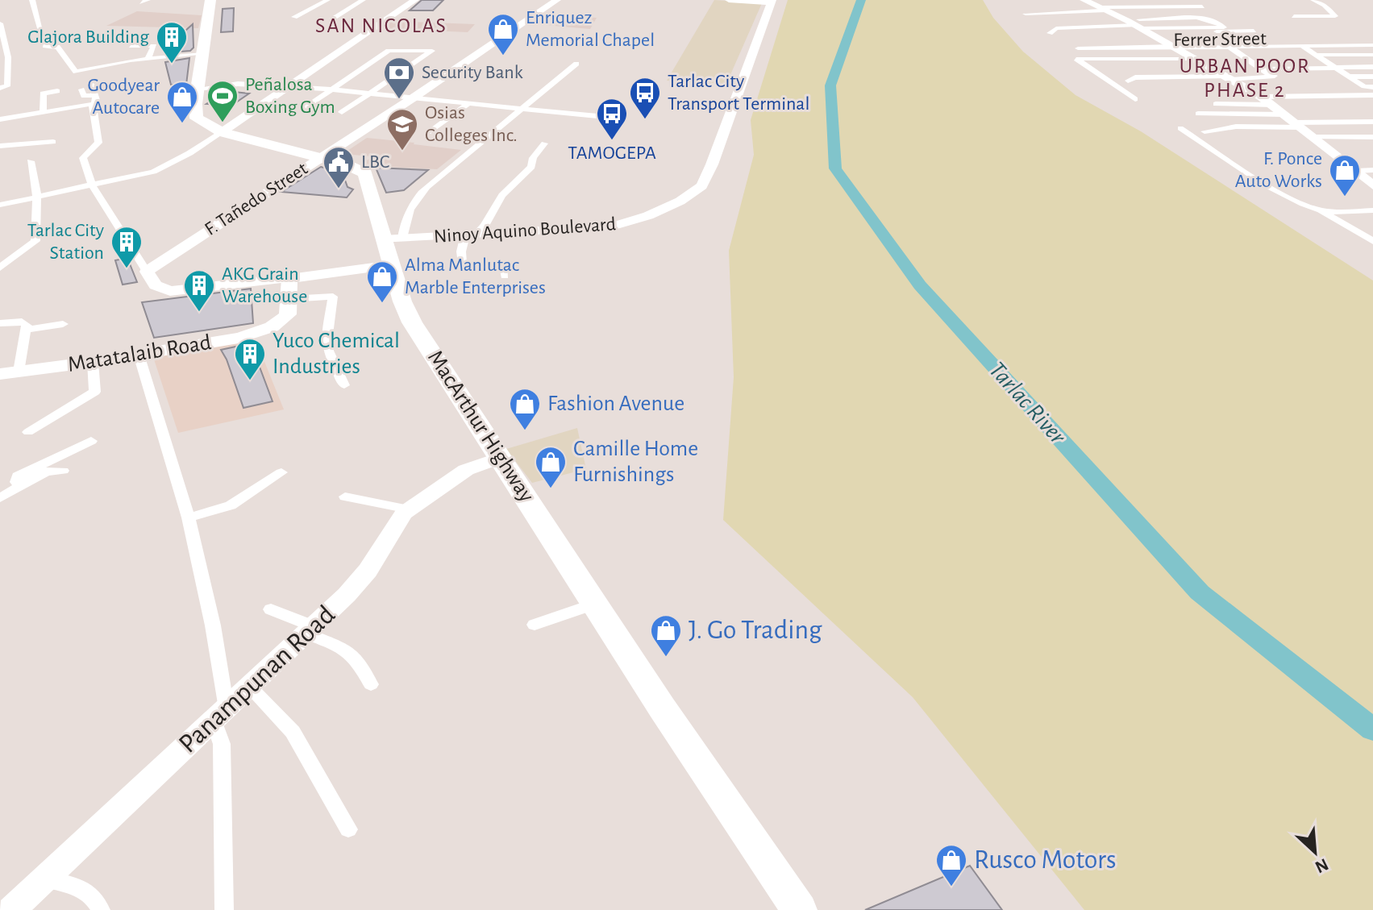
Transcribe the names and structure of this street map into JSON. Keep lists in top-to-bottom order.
{
  "streets": {
    "highway": ["MacArthur Highway"],
    "main road": [
      "F. Tañedo Street",
      "Ninoy Aquino Boulevard",
      "Matatalaib Road",
      "Panampunan Road"
    ],
    "street": ["Ferrer Street"]
  },
  "crossings": [
    ["F. Tañedo Street", "MacArthur Highway"],
    ["Ninoy Aquino Boulevard", "MacArthur Highway"],
    ["MacArthur Highway", "Panampunan Road"]
  ],
  "districts": ["SAN NICOLAS", "URBAN POOR PHASE 2"],
  "water": ["Tarlac River"],
  "places": {
    "shop": [
      "Enriquez Memorial Chapel",
      "Goodyear Autocare",
      "F. Ponce Auto Works",
      "Alma Manlutac Marble Enterprises",
      "Fashion Avenue",
      "Camille Home Furnishings",
      "J. Go Trading",
      "Rusco Motors"
    ],
    "building": [
      "Glajora Building",
      "Tarlac City Station",
      "AKG Grain Warehouse",
      "Yuco Chemical Industries"
    ],
    "bank": ["Security Bank"],
    "bus stop": ["Tarlac City Transport Terminal", "TAMOGEPA"],
    "sports": ["Peñalosa Boxing Gym"],
    "school or university": ["Osias Colleges Inc."],
    "public building": ["LBC"]
  },
  "north": "bottom right"
}
